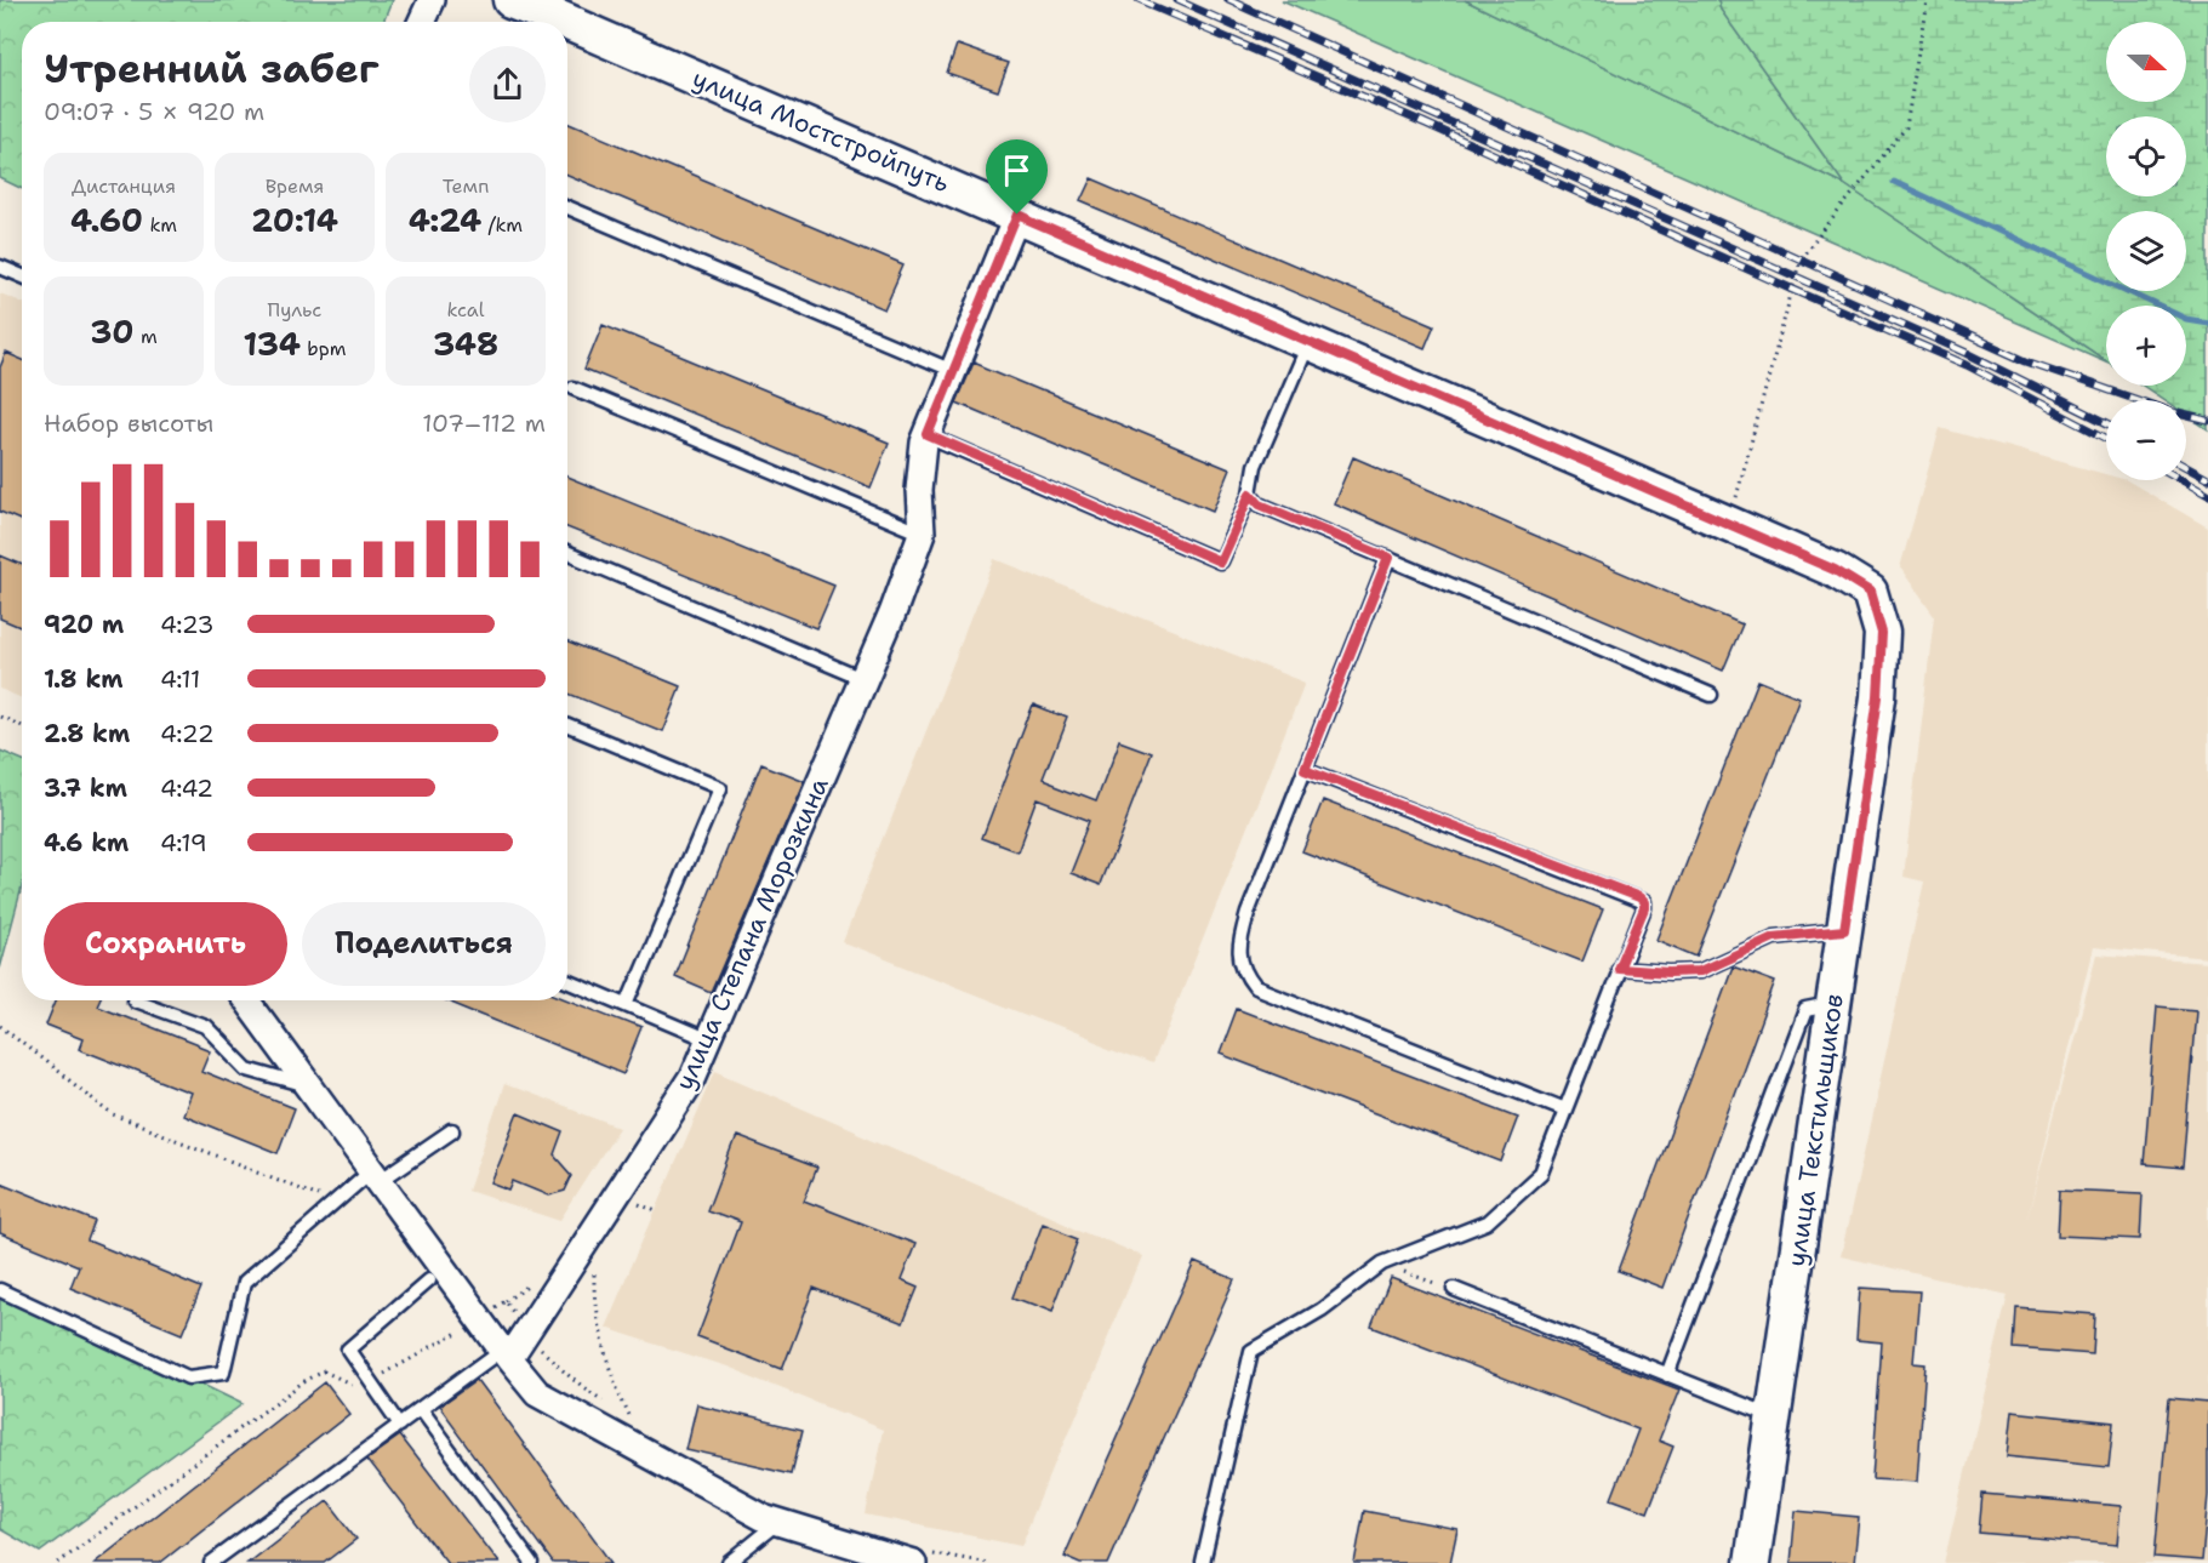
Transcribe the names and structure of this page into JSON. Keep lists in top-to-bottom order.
{
  "streets": {
    "street": ["улица Мостстройпуть", "улица Степана Морозкина", "улица Текстильщиков"]
  },
  "crossings": [
    ["улица Мостстройпуть", "улица Степана Морозкина"],
    ["улица Мостстройпуть", "улица Текстильщиков"]
  ],
  "north": "right",
  "page": {
    "map_buttons": ["+", "−"],
    "heading": ["Утренний забег", "09:07 · 5 × 920 m"],
    "stats": [
      ["Дистанция", "4.60 km"],
      ["Время", "20:14"],
      ["Темп", "4:24 /km"],
      ["30 m"],
      ["Пульс", "134 bpm"],
      ["kcal", "348"]
    ],
    "chart": ["Набор высоты", "107–112 m"],
    "list": [
      {
        "name": "920 m",
        "note": "4:23"
      },
      {
        "name": "1.8 km",
        "note": "4:11"
      },
      {
        "name": "2.8 km",
        "note": "4:22"
      },
      {
        "name": "3.7 km",
        "note": "4:42"
      },
      {
        "name": "4.6 km",
        "note": "4:19"
      }
    ],
    "buttons": ["Сохранить", "Поделиться"]
  }
}
